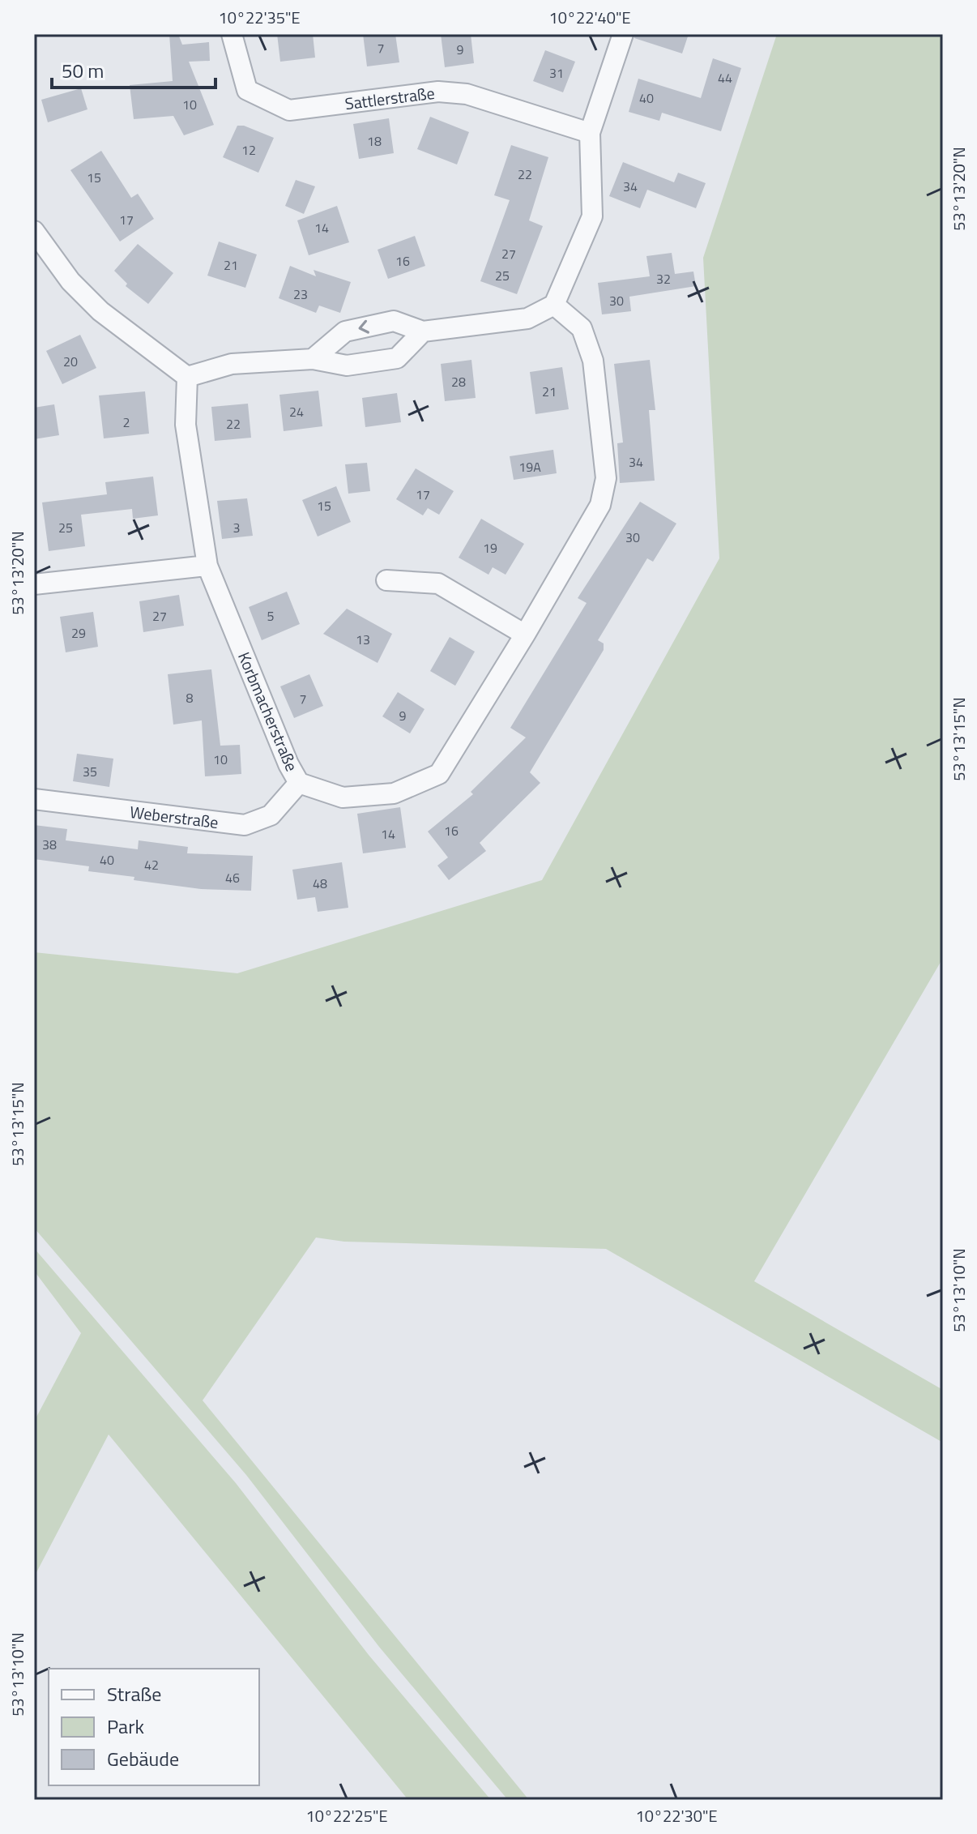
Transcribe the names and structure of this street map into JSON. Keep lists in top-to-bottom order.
{
  "streets": {
    "street": ["Sattlerstraße", "Korbmacherstraße", "Weberstraße"]
  },
  "crossings": [
    ["Korbmacherstraße", "Weberstraße"]
  ],
  "house_numbers": [
    "7",
    "9",
    "31",
    "44",
    "40",
    "10",
    "18",
    "12",
    "22",
    "15",
    "34",
    "17",
    "14",
    "27",
    "16",
    "21",
    "25",
    "32",
    "23",
    "30",
    "20",
    "28",
    "21",
    "24",
    "2",
    "22",
    "34",
    "19A",
    "17",
    "15",
    "25",
    "3",
    "30",
    "19",
    "27",
    "5",
    "29",
    "13",
    "8",
    "7",
    "9",
    "10",
    "35",
    "16",
    "14",
    "38",
    "40",
    "42",
    "46",
    "48"
  ],
  "legend": ["Straße", "Park", "Gebäude"],
  "scale_bar": "50 m",
  "coordinates": [
    "10°22'35\"E",
    "10°22'40\"E",
    "53°13'20\"N",
    "53°13'15\"N",
    "53°13'10\"N",
    "10°22'25\"E",
    "10°22'30\"E"
  ]
}
